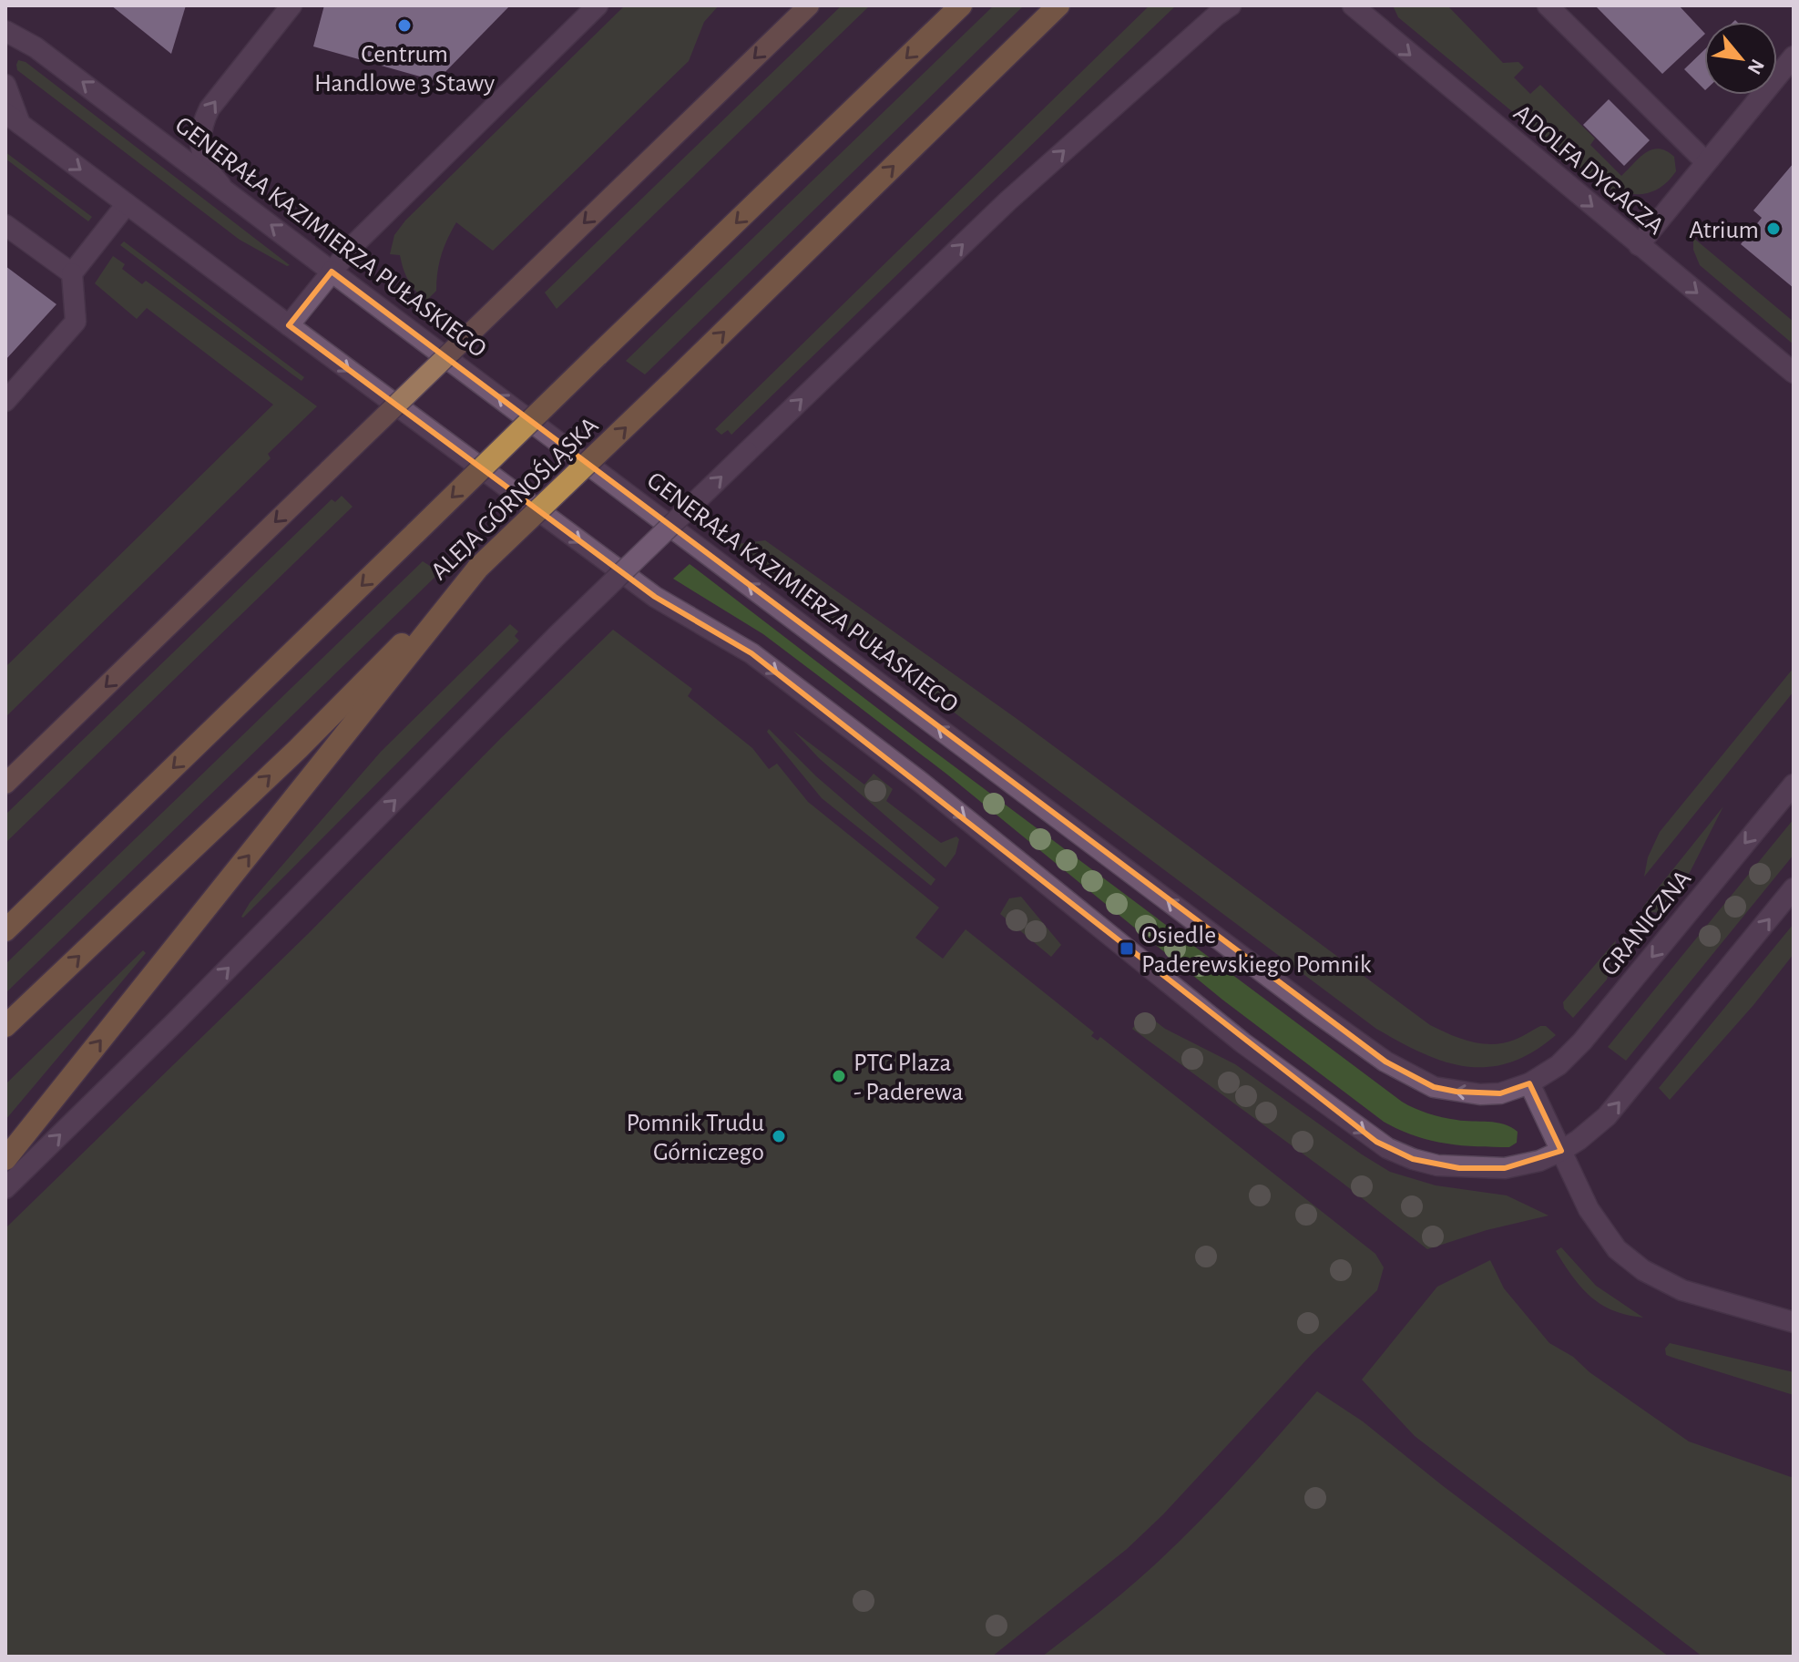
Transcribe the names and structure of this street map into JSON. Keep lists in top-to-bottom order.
{
  "streets": {
    "highway": ["ALEJA GÓRNOŚLĄSKA"],
    "street": ["ADOLFA DYGACZA", "GENERAŁA KAZIMIERZA PUŁASKIEGO", "GRANICZNA"]
  },
  "crossings": [
    ["GENERAŁA KAZIMIERZA PUŁASKIEGO", "GRANICZNA"]
  ],
  "places": {
    "other": [
      "Centrum Handlowe 3 Stawy",
      "Atrium",
      "PTG Plaza - Paderewa",
      "Pomnik Trudu Górniczego"
    ],
    "transit": ["Osiedle Paderewskiego Pomnik"]
  },
  "north": "bottom right"
}
